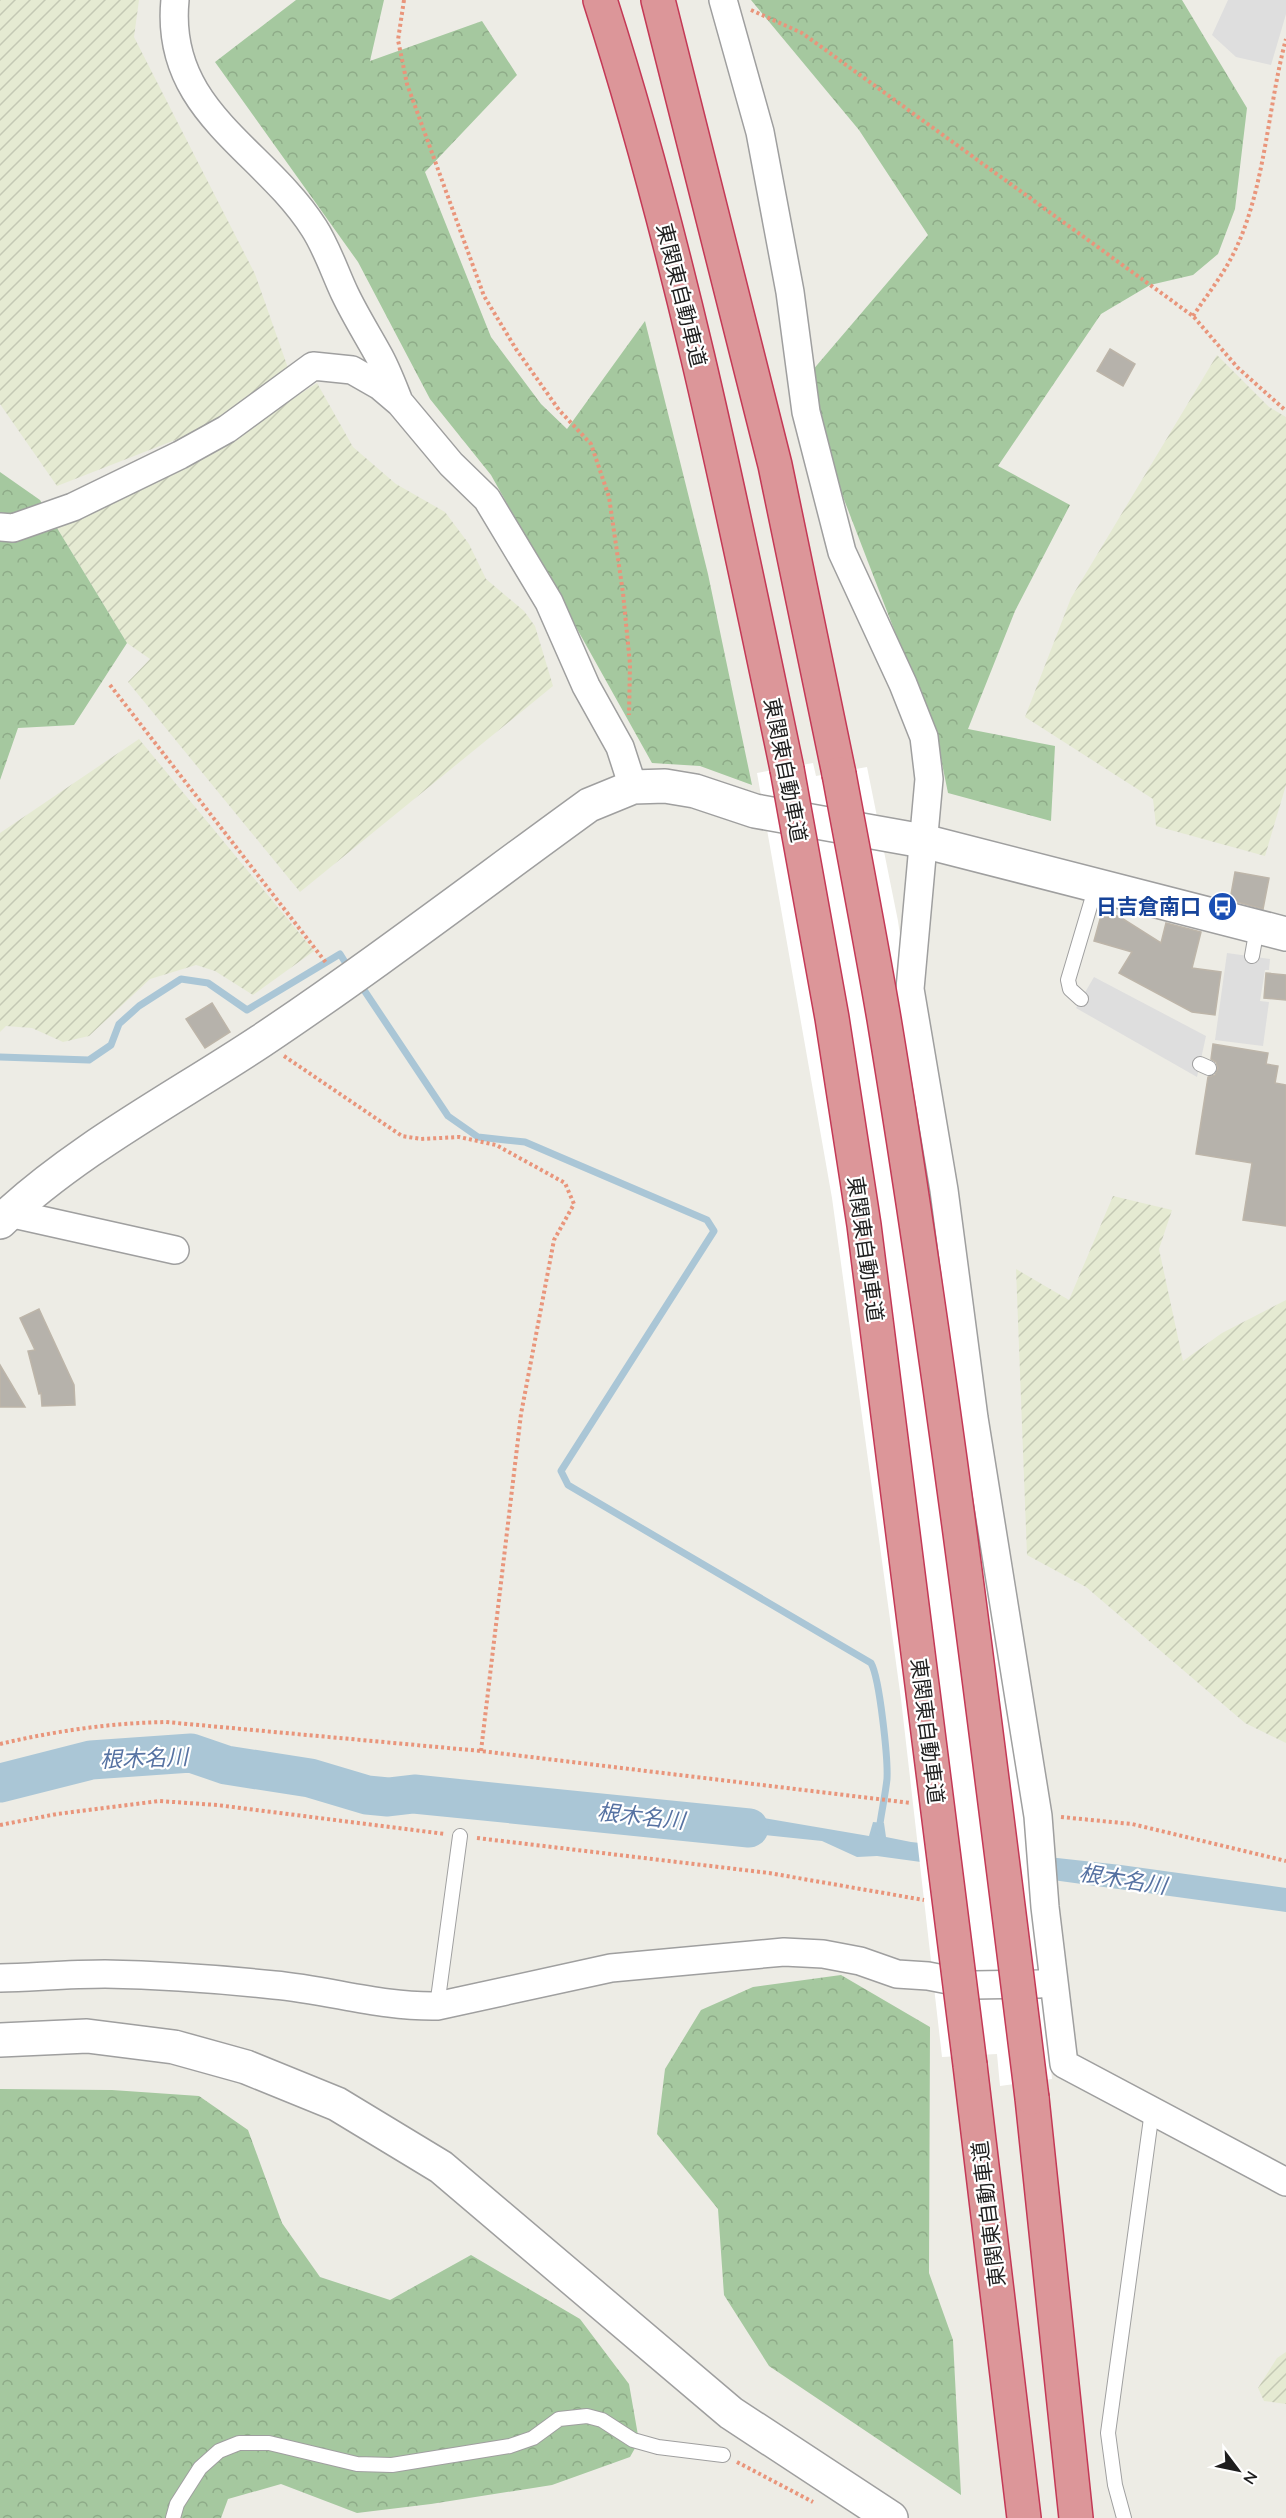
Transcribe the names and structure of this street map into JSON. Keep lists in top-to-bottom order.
{
  "streets": {
    "highway": ["東関東自動車道"]
  },
  "water": ["根木名川"],
  "places": {
    "bus stop": ["日吉倉南口"]
  },
  "north": "bottom right"
}
